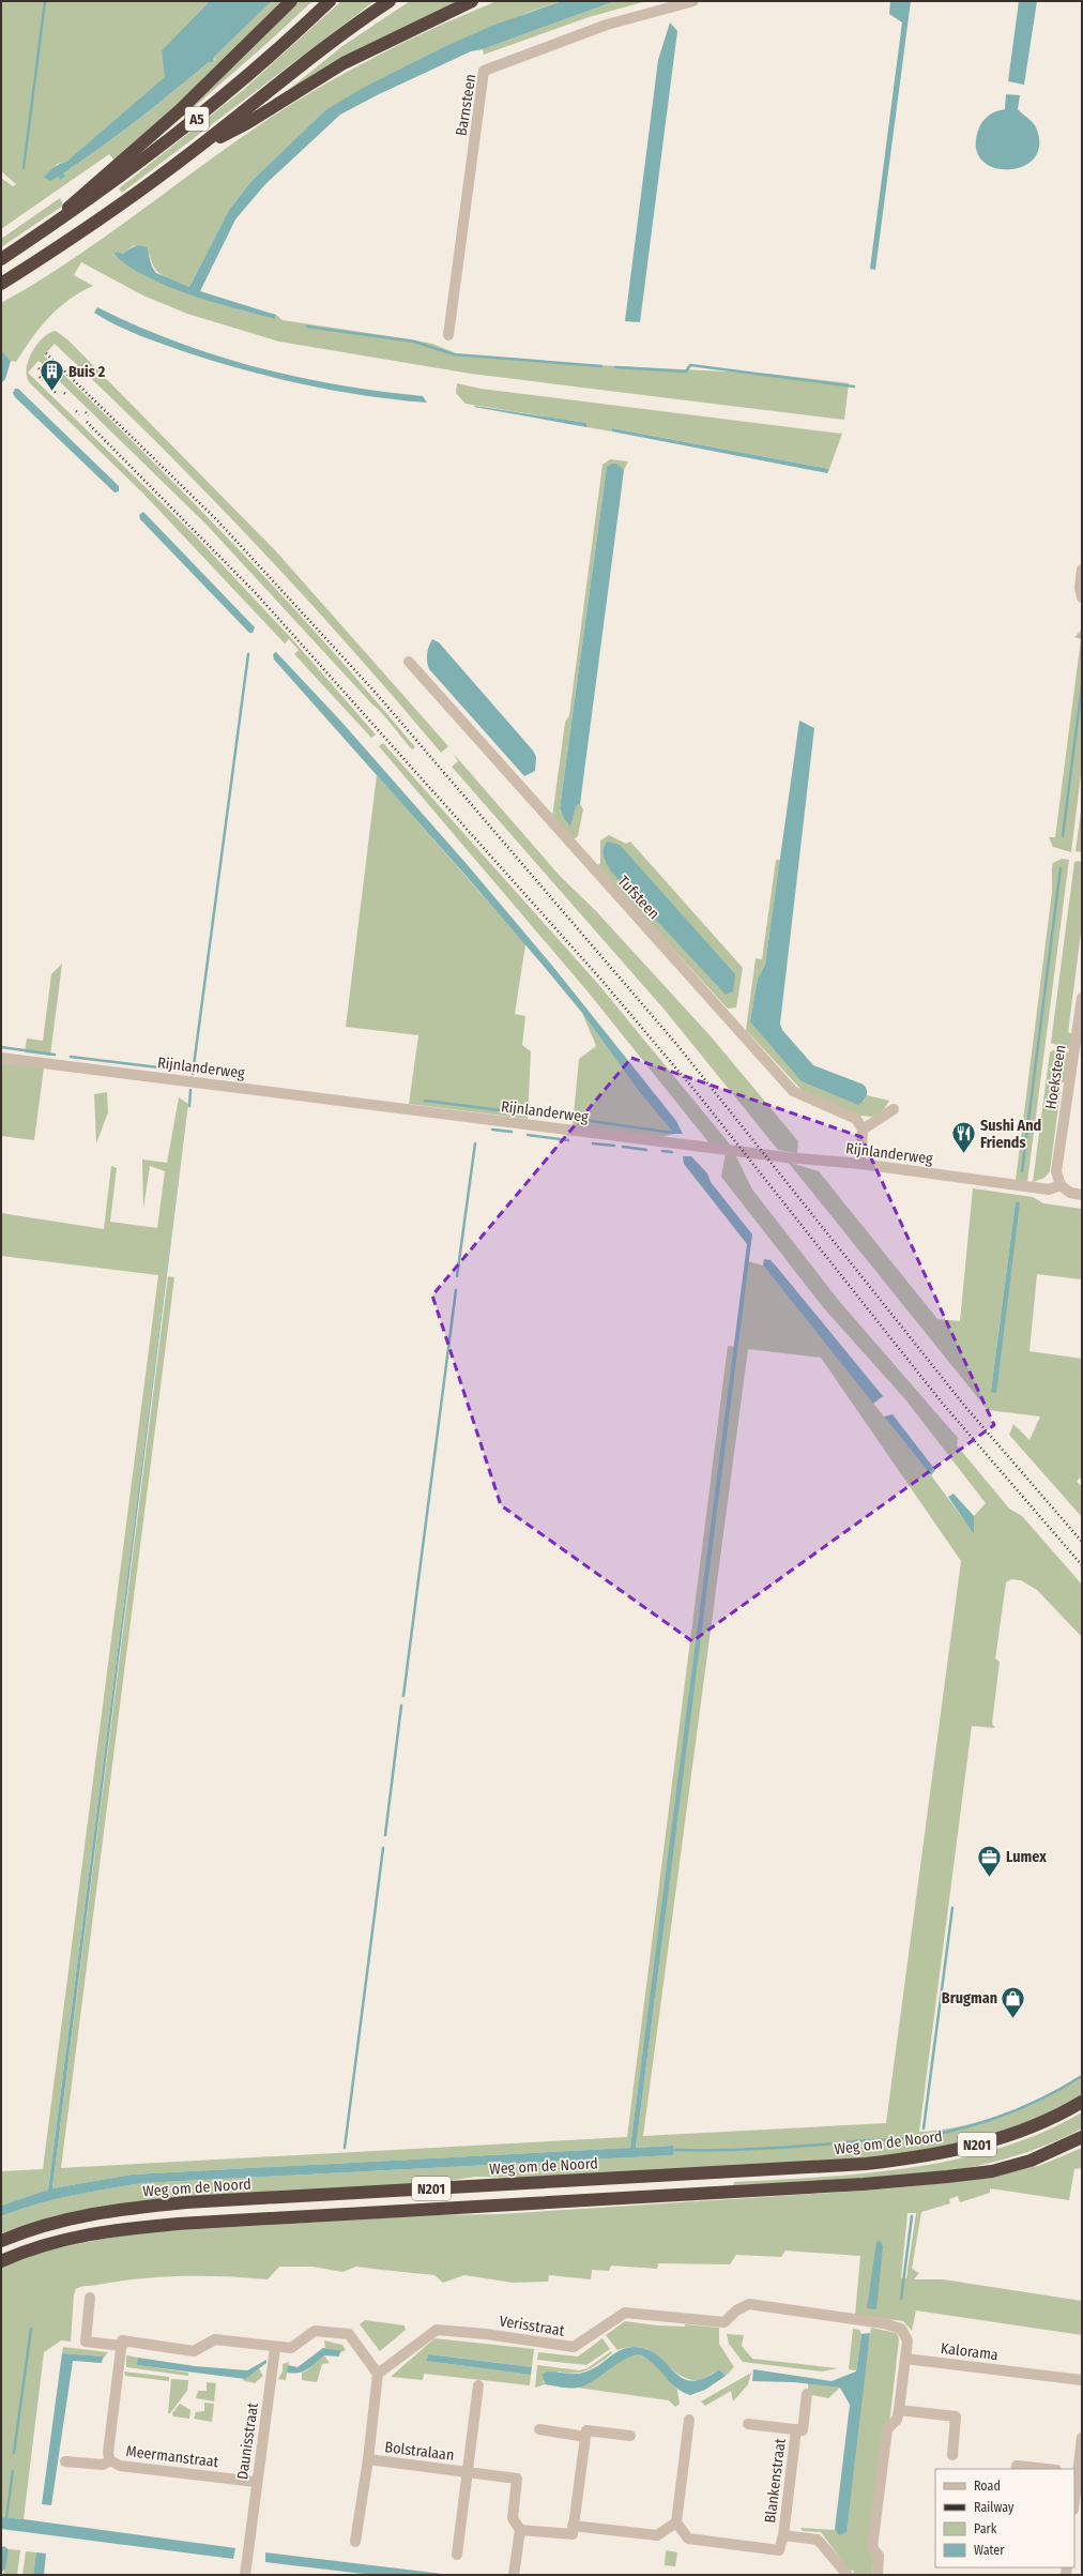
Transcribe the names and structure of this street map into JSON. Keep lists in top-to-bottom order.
{
  "streets": {
    "highway": ["A5", "Weg om de Noord", "N201"],
    "street": [
      "Barnsteen",
      "Tufsteen",
      "Rijnlanderweg",
      "Hoeksteen",
      "Verisstraat",
      "Kalorama",
      "Daunisstraat",
      "Bolstralaan",
      "Meermanstraat",
      "Blankenstraat"
    ]
  },
  "crossings": [
    ["Rijnlanderweg", "Hoeksteen"],
    ["Verisstraat", "Kalorama"],
    ["Verisstraat", "Bolstralaan"],
    ["Daunisstraat", "Meermanstraat"]
  ],
  "places": {
    "building": ["Buis 2"],
    "restaurant": ["Sushi And Friends"],
    "office": ["Lumex"],
    "shop": ["Brugman"]
  },
  "legend": [
    "Road",
    "Railway",
    "Park",
    "Water"
  ]
}
